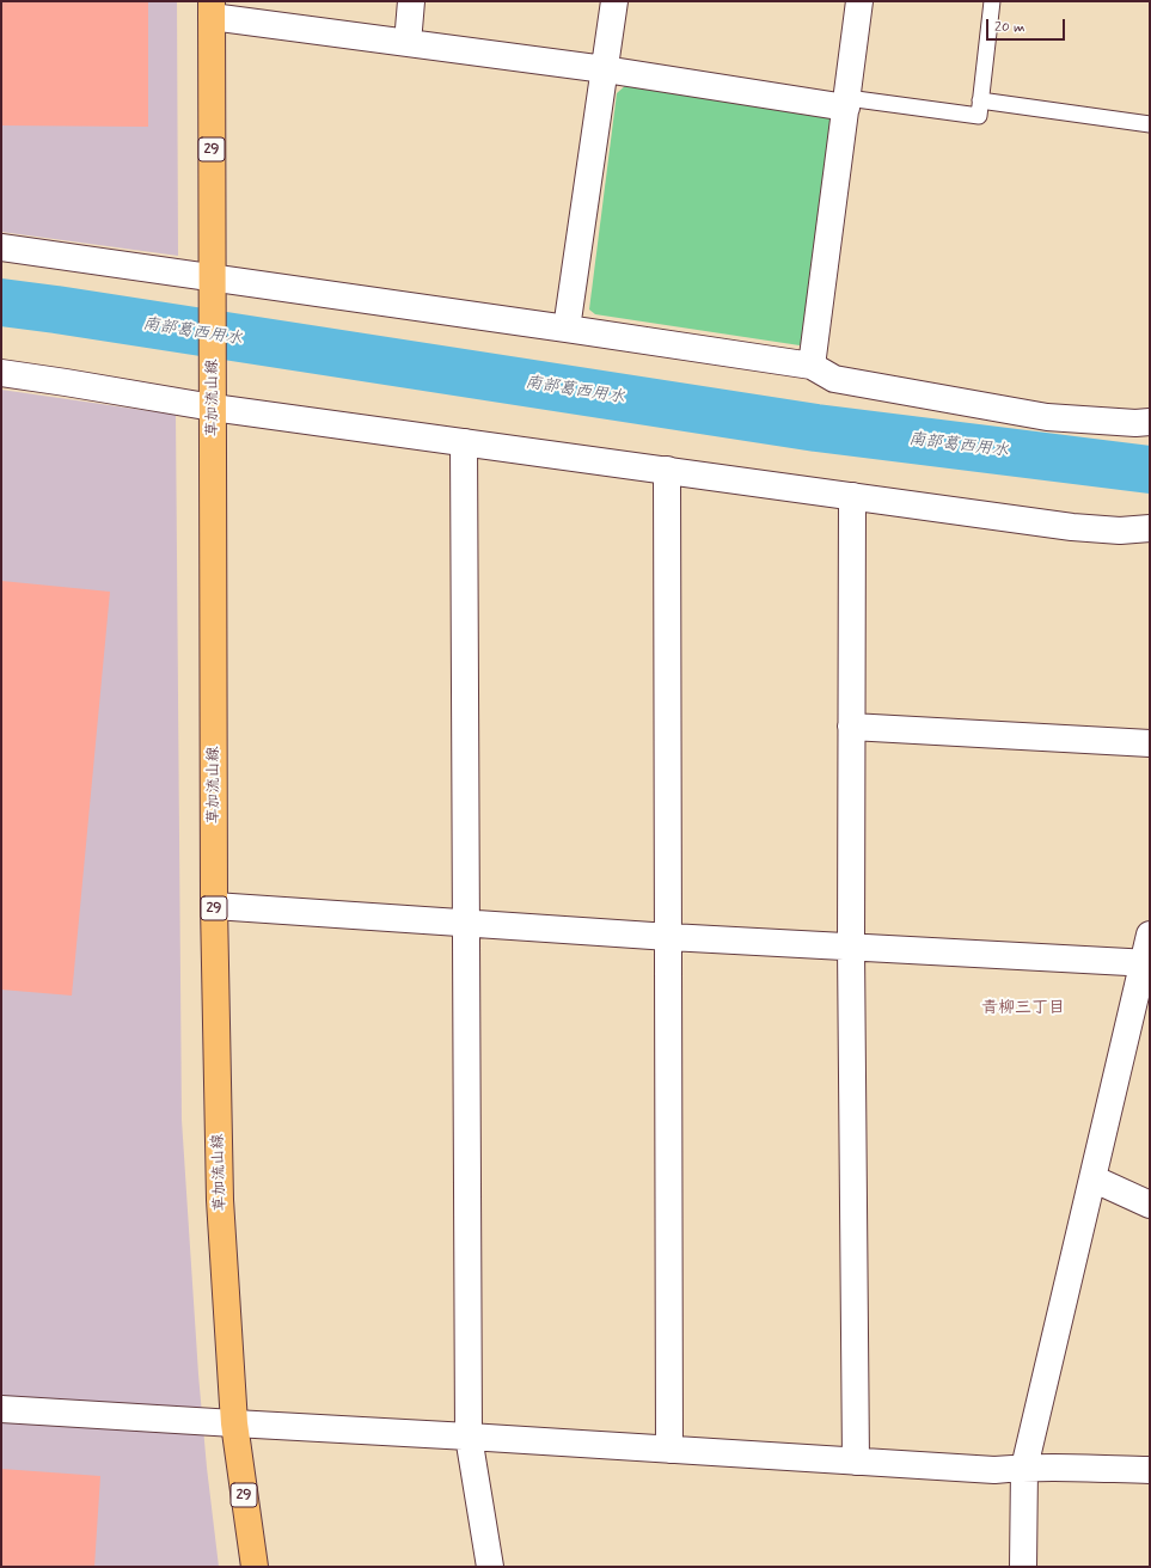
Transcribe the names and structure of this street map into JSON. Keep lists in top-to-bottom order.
{
  "streets": {
    "main road": ["29", "草加流山線"]
  },
  "districts": ["青柳三丁目"],
  "water": ["南部葛西用水"],
  "scale_bar": "20 m"
}
